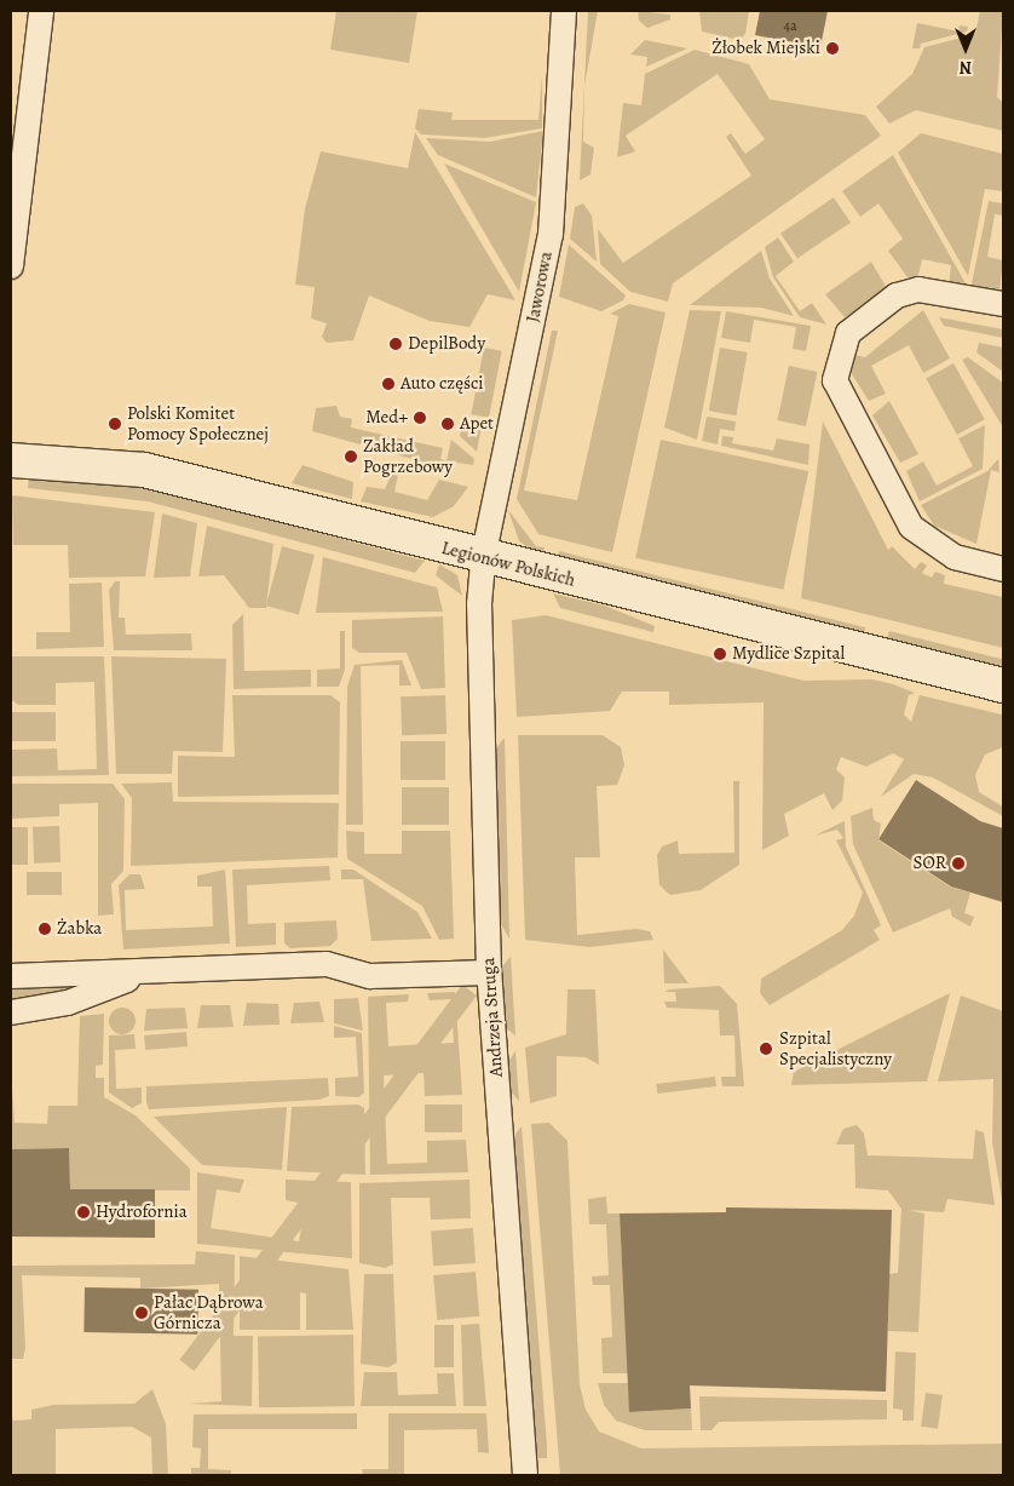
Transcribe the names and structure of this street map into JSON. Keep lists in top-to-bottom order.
{
  "streets": {
    "street": ["Jaworowa", "Legionów Polskich", "Andrzeja Struga"]
  },
  "crossings": [
    ["Jaworowa", "Legionów Polskich"],
    ["Jaworowa", "Andrzeja Struga"],
    ["Legionów Polskich", "Andrzeja Struga"]
  ],
  "places": [
    "Żłobek Miejski",
    "DepilBody",
    "Auto części",
    "Med+",
    "Polski Komitet Pomocy Społecznej",
    "Apet",
    "Zakład Pogrzebowy",
    "Mydlice Szpital",
    "SOR",
    "Żabka",
    "Szpital Specjalistyczny",
    "Hydrofornia",
    "Pałac Dąbrowa Górnicza"
  ],
  "house_numbers": ["4a"],
  "north": "bottom"
}
